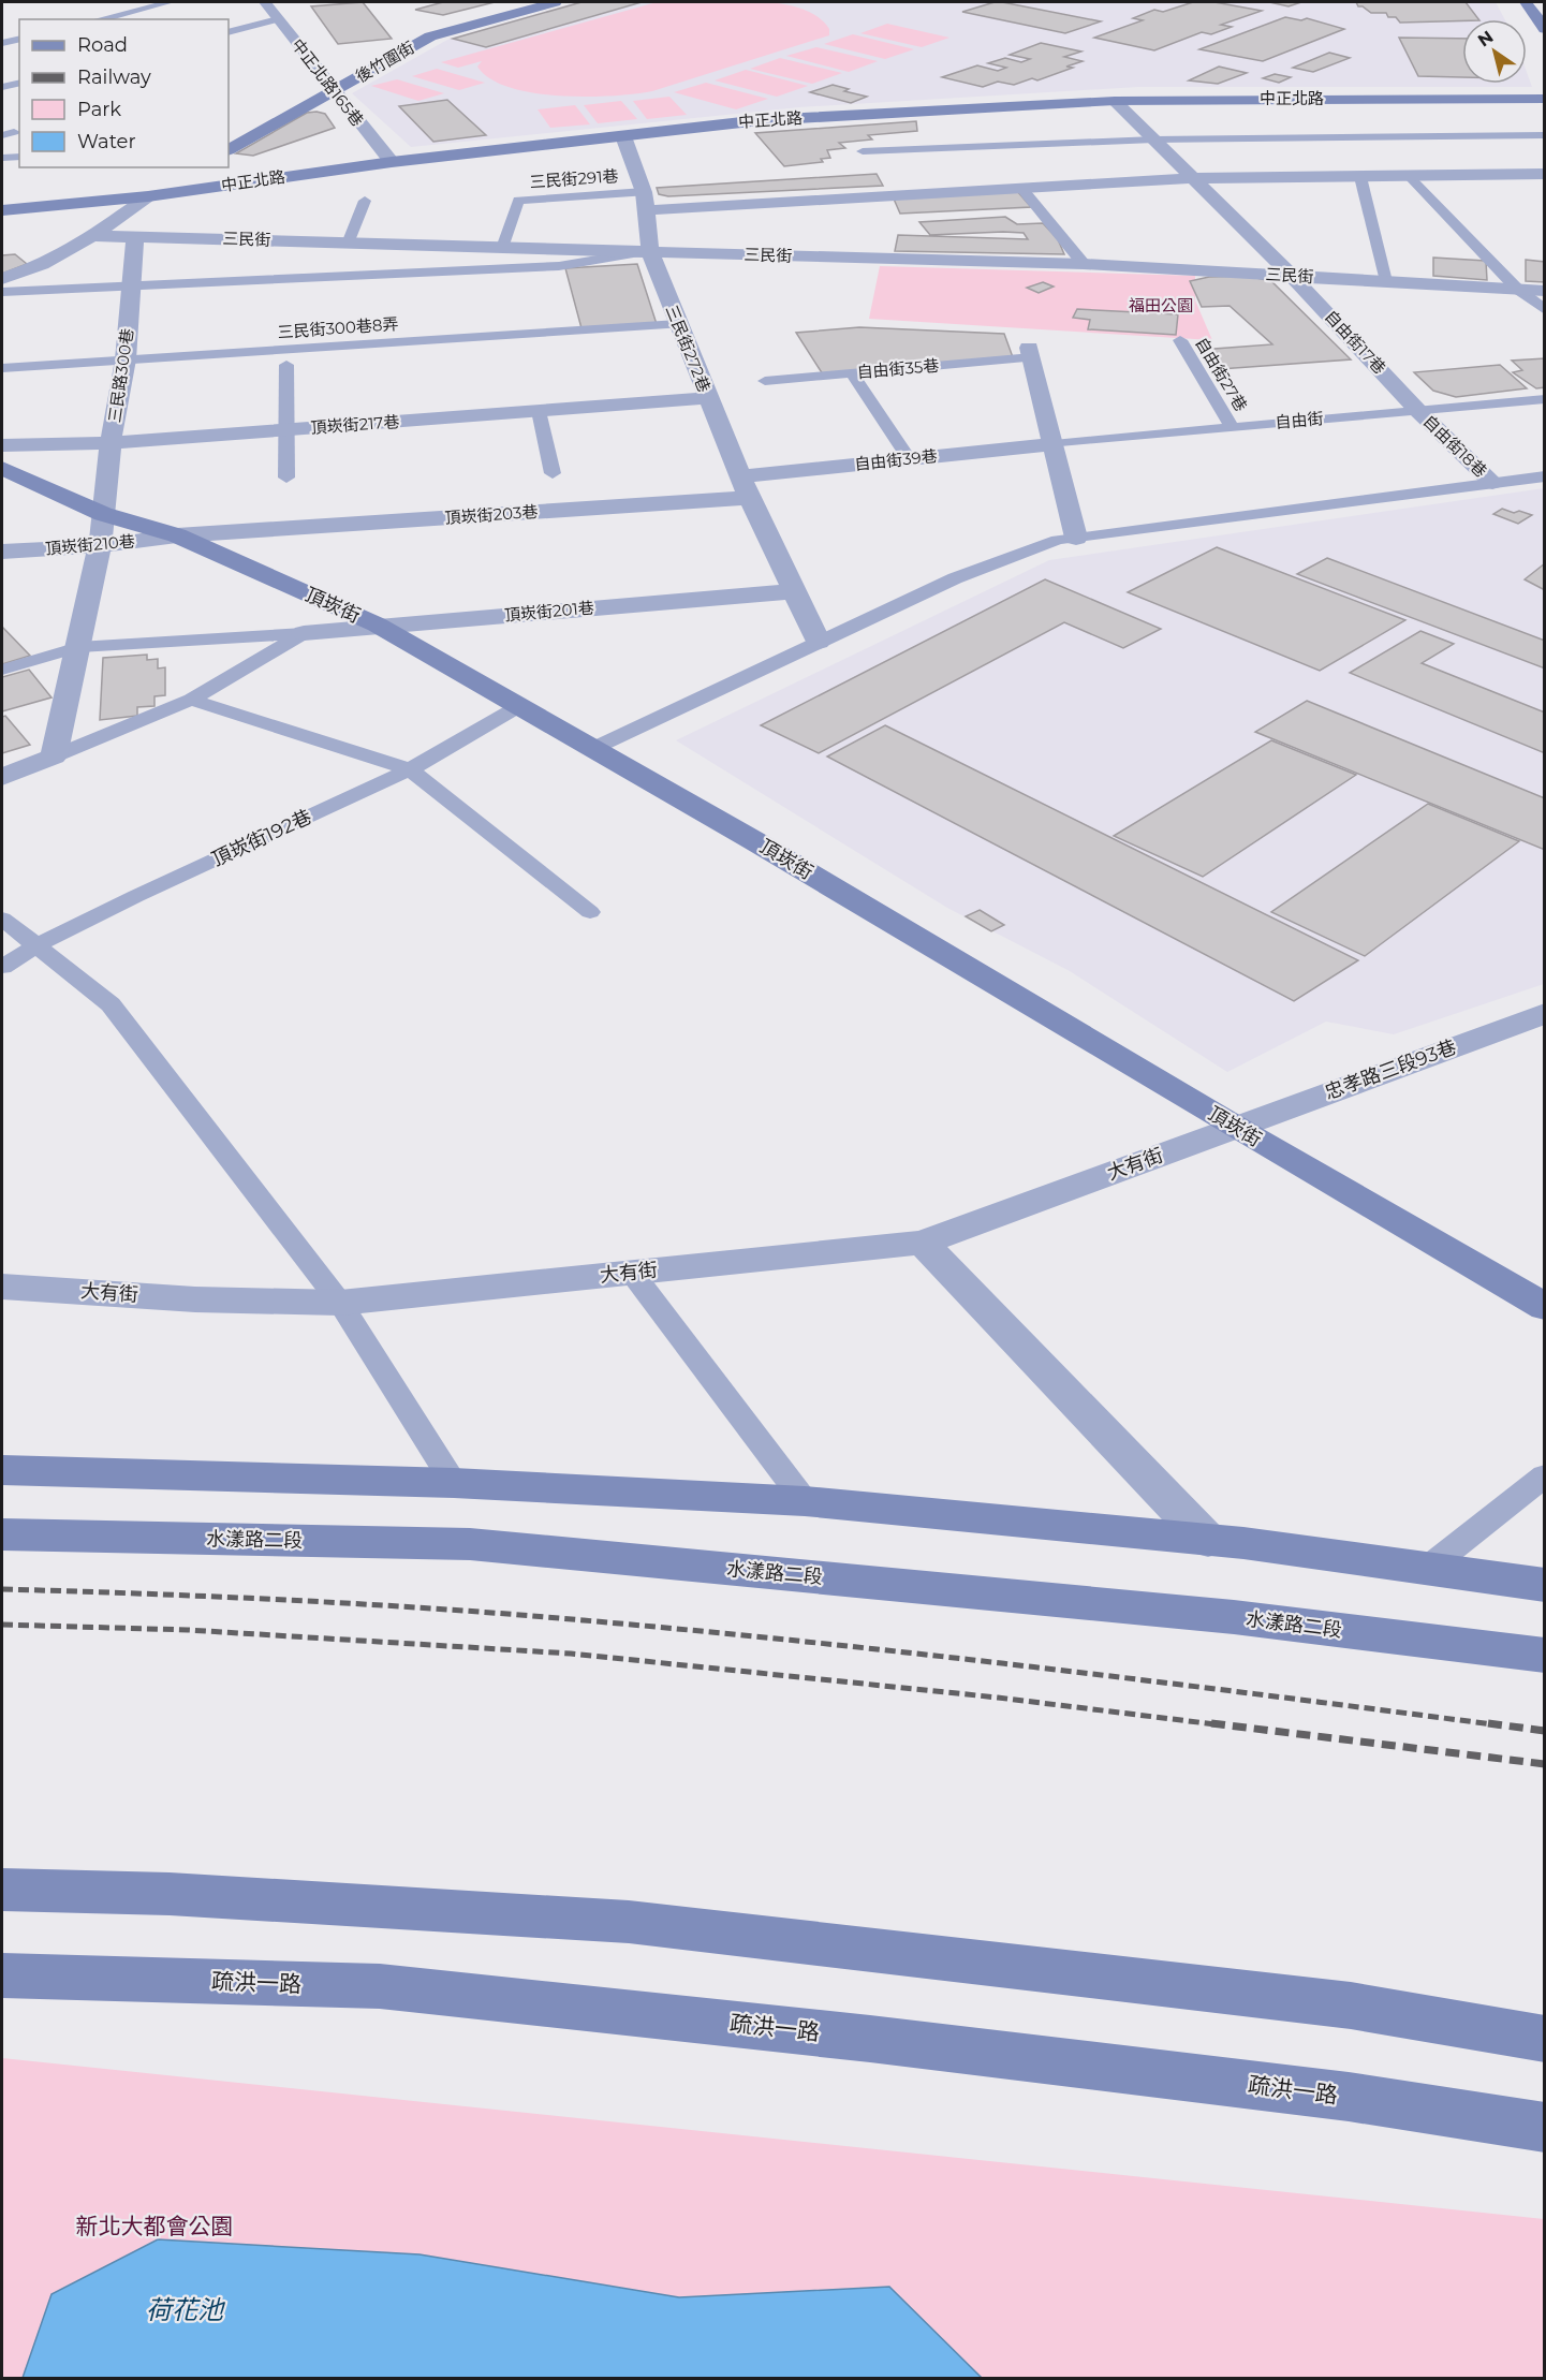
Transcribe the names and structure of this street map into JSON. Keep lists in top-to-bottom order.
{
  "streets": {
    "street": [
      "後竹圍街",
      "中正北路165巷",
      "中正北路",
      "三民街",
      "自由街17巷",
      "三民街272巷",
      "自由街35巷",
      "三民路300巷",
      "頂崁街217巷",
      "自由街18巷",
      "自由街39巷",
      "頂崁街203巷",
      "頂崁街210巷",
      "頂崁街",
      "頂崁街201巷",
      "忠孝路三段93巷",
      "大有街",
      "水漾路二段",
      "疏洪一路"
    ],
    "lane": [
      "三民街291巷",
      "三民街300巷8弄",
      "自由街27巷",
      "自由街",
      "頂崁街192巷"
    ]
  },
  "crossings": [
    ["後竹圍街", "中正北路165巷"],
    ["中正北路165巷", "中正北路"],
    ["中正北路", "自由街17巷"],
    ["中正北路", "三民街272巷"],
    ["三民街291巷", "三民街"],
    ["三民街291巷", "三民街272巷"],
    ["三民街", "自由街17巷"],
    ["三民街", "三民街272巷"],
    ["三民街", "三民路300巷"],
    ["三民街300巷8弄", "三民街272巷"],
    ["三民街300巷8弄", "三民路300巷"],
    ["自由街17巷", "自由街"],
    ["自由街17巷", "自由街18巷"],
    ["三民街272巷", "頂崁街217巷"],
    ["三民街272巷", "自由街39巷"],
    ["三民街272巷", "頂崁街203巷"],
    ["自由街35巷", "自由街"],
    ["自由街35巷", "自由街39巷"],
    ["自由街27巷", "自由街"],
    ["三民路300巷", "頂崁街217巷"],
    ["三民路300巷", "頂崁街210巷"],
    ["三民路300巷", "頂崁街"],
    ["自由街", "自由街18巷"],
    ["自由街", "自由街39巷"],
    ["自由街39巷", "頂崁街203巷"],
    ["頂崁街203巷", "頂崁街210巷"],
    ["頂崁街203巷", "頂崁街"],
    ["頂崁街210巷", "頂崁街"],
    ["頂崁街", "頂崁街201巷"],
    ["頂崁街", "頂崁街192巷"],
    ["頂崁街", "忠孝路三段93巷"],
    ["頂崁街", "大有街"],
    ["忠孝路三段93巷", "大有街"]
  ],
  "water": ["荷花池"],
  "parks": ["福田公園", "新北大都會公園"],
  "legend": [
    "Road",
    "Railway",
    "Park",
    "Water"
  ],
  "north": "top left"
}
